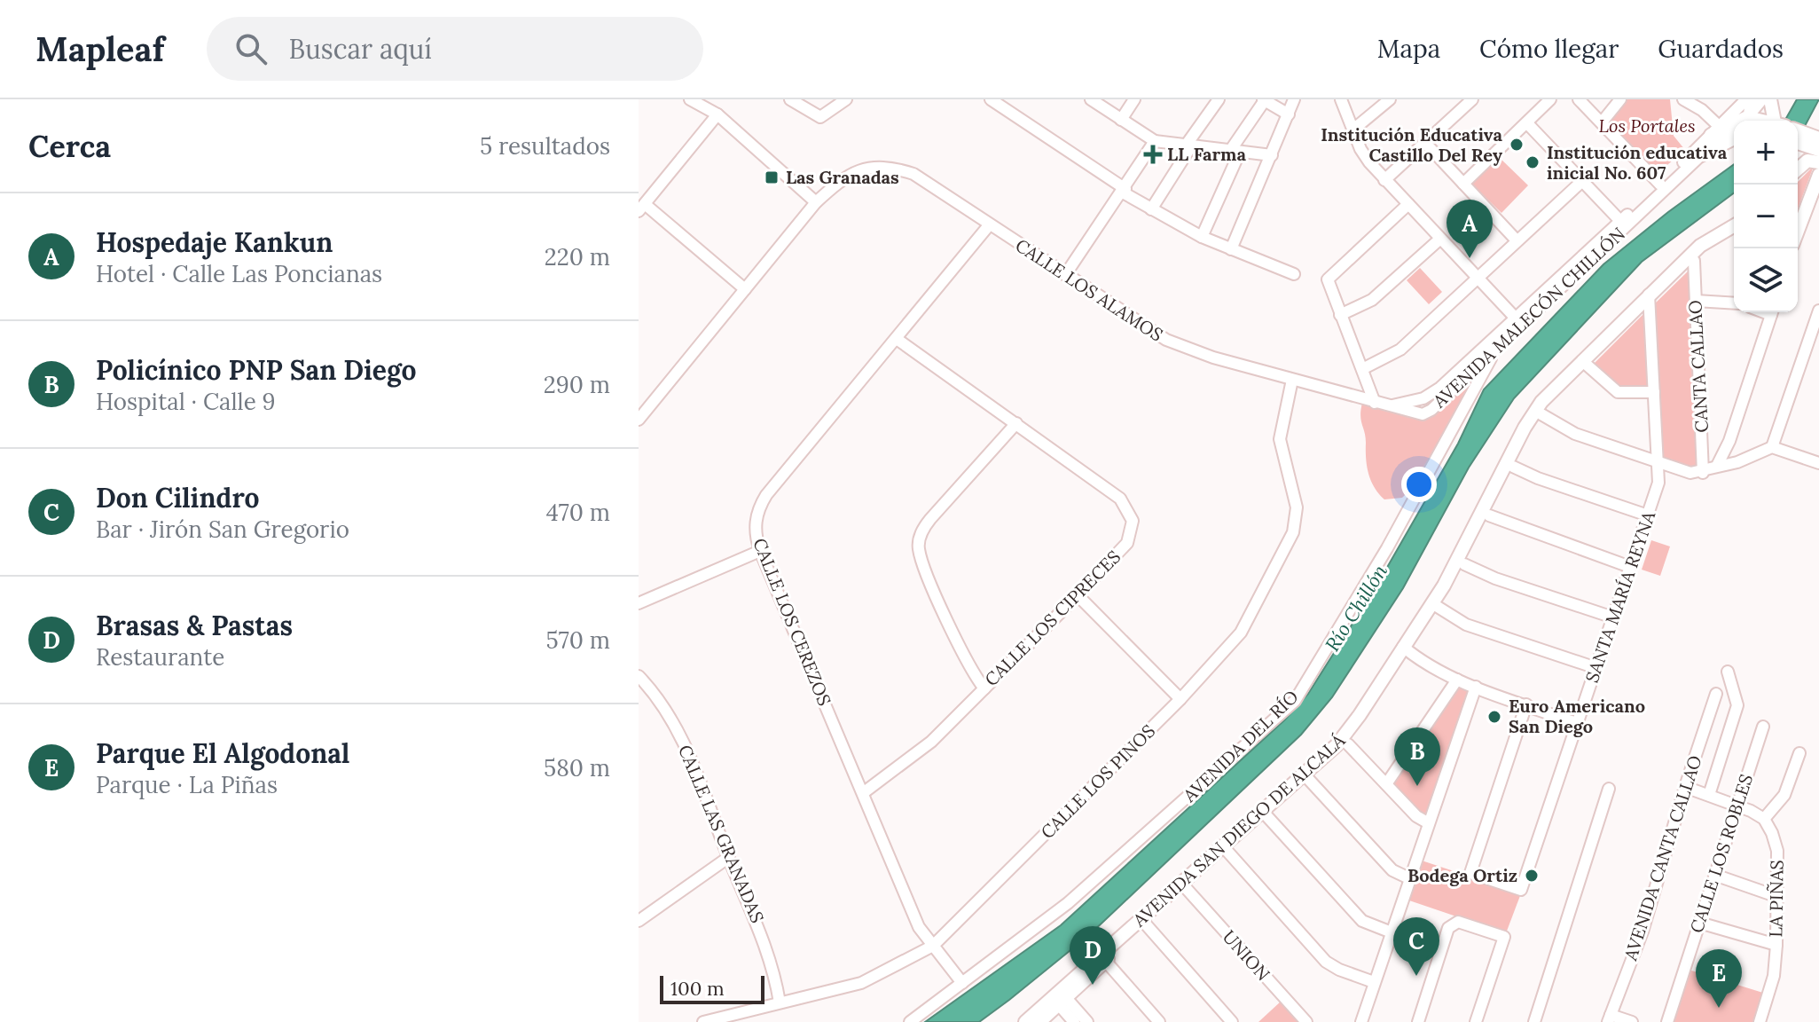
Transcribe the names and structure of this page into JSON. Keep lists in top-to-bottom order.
{
  "streets": {
    "main road": ["AVENIDA SAN DIEGO DE ALCALÁ"],
    "street": [
      "CALLE LOS ALAMOS",
      "AVENIDA MALECÓN CHILLÓN",
      "CANTA CALLAO",
      "SANTA MARÍA REYNA",
      "CALLE LOS CIPRECES",
      "CALLE LOS CEREZOS",
      "AVENIDA DEL RÍO",
      "CALLE LOS PINOS",
      "CALLE LAS GRANADAS",
      "CALLE LOS ROBLES",
      "AVENIDA CANTA CALLAO",
      "LA PIÑAS",
      "UNION"
    ]
  },
  "crossings": [
    ["CALLE LOS ALAMOS", "AVENIDA MALECÓN CHILLÓN"],
    ["CALLE LOS ALAMOS", "CALLE LOS CEREZOS"],
    ["CALLE LOS ALAMOS", "CALLE LOS PINOS"],
    ["AVENIDA MALECÓN CHILLÓN", "AVENIDA DEL RÍO"],
    ["CANTA CALLAO", "AVENIDA SAN DIEGO DE ALCALÁ"],
    ["SANTA MARÍA REYNA", "AVENIDA SAN DIEGO DE ALCALÁ"],
    ["CALLE LOS CIPRECES", "CALLE LOS CEREZOS"],
    ["CALLE LOS CEREZOS", "AVENIDA DEL RÍO"],
    ["CALLE LOS CEREZOS", "CALLE LOS PINOS"],
    ["CALLE LOS PINOS", "CALLE LAS GRANADAS"],
    ["AVENIDA SAN DIEGO DE ALCALÁ", "UNION"]
  ],
  "water": ["Río Chillón"],
  "parks": ["Los Portales"],
  "places": {
    "other": [
      "Institución Educativa Castillo Del Rey",
      "Institución educativa inicial No. 607",
      "Euro Americano San Diego",
      "Bodega Ortiz"
    ],
    "health": ["LL Farma"],
    "transit": ["Las Granadas"]
  },
  "scale_bar": "100 m",
  "page": {
    "header": "Mapleaf",
    "search": "Buscar aquí",
    "nav": ["Mapa", "Cómo llegar", "Guardados"],
    "heading": ["Cerca", "5 resultados"],
    "map_buttons": ["+", "−"],
    "list": [
      {
        "mark": "A",
        "name": "Hospedaje Kankun",
        "note": "Hotel · Calle Las Poncianas",
        "value": "220 m"
      },
      {
        "mark": "B",
        "name": "Policínico PNP San Diego",
        "note": "Hospital · Calle 9",
        "value": "290 m"
      },
      {
        "mark": "C",
        "name": "Don Cilindro",
        "note": "Bar · Jirón San Gregorio",
        "value": "470 m"
      },
      {
        "mark": "D",
        "name": "Brasas & Pastas",
        "note": "Restaurante",
        "value": "570 m"
      },
      {
        "mark": "E",
        "name": "Parque El Algodonal",
        "note": "Parque · La Piñas",
        "value": "580 m"
      }
    ],
    "pins": [
      "A",
      "B",
      "C",
      "D",
      "E"
    ],
    "scale": "100 m"
  }
}
